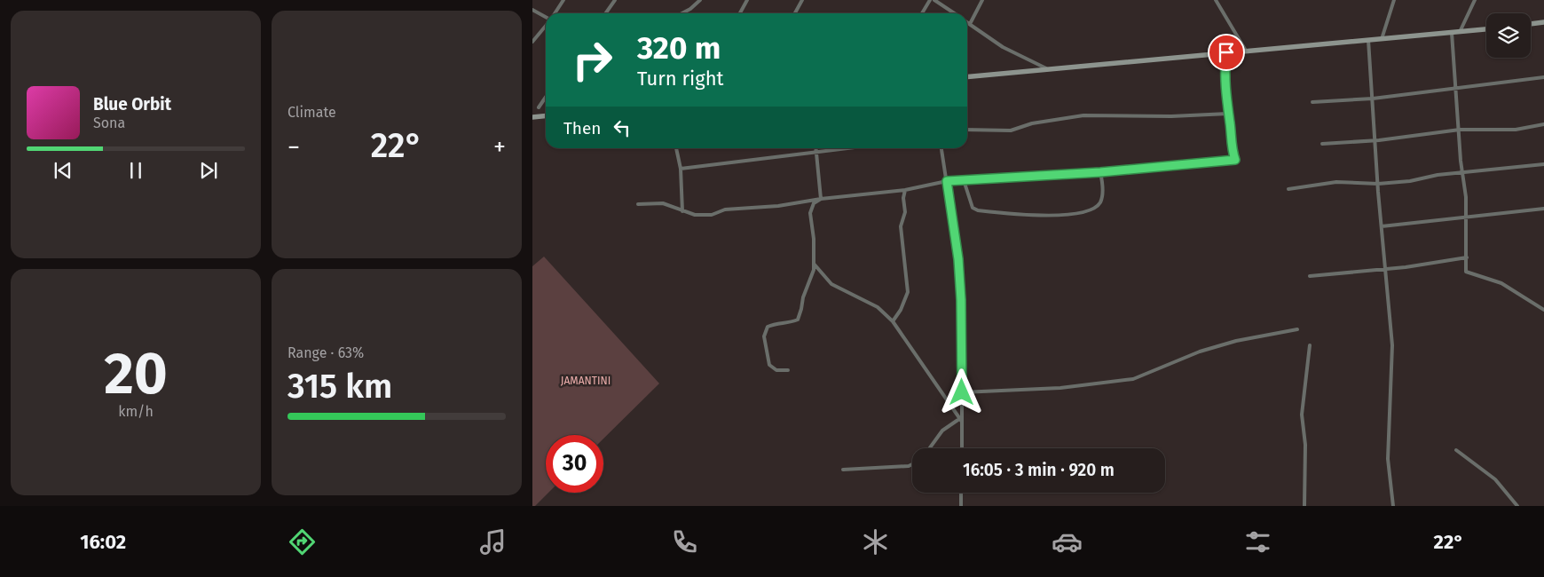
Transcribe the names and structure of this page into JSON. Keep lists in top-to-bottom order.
{
  "parks": ["JAMANTINI"],
  "page": {
    "tile": [
      "Climate",
      ["20", "km/h"],
      ["Range · 63%", "315 km"]
    ],
    "turn": ["320 m", "Turn right"],
    "song": ["Blue Orbit", "Sona"],
    "then": "Then",
    "heat": ["−", "22°", "+"],
    "limit": "30",
    "trip": "16:05 · 3 min · 920 m",
    "tabs": ["16:02", "22°"]
  }
}
